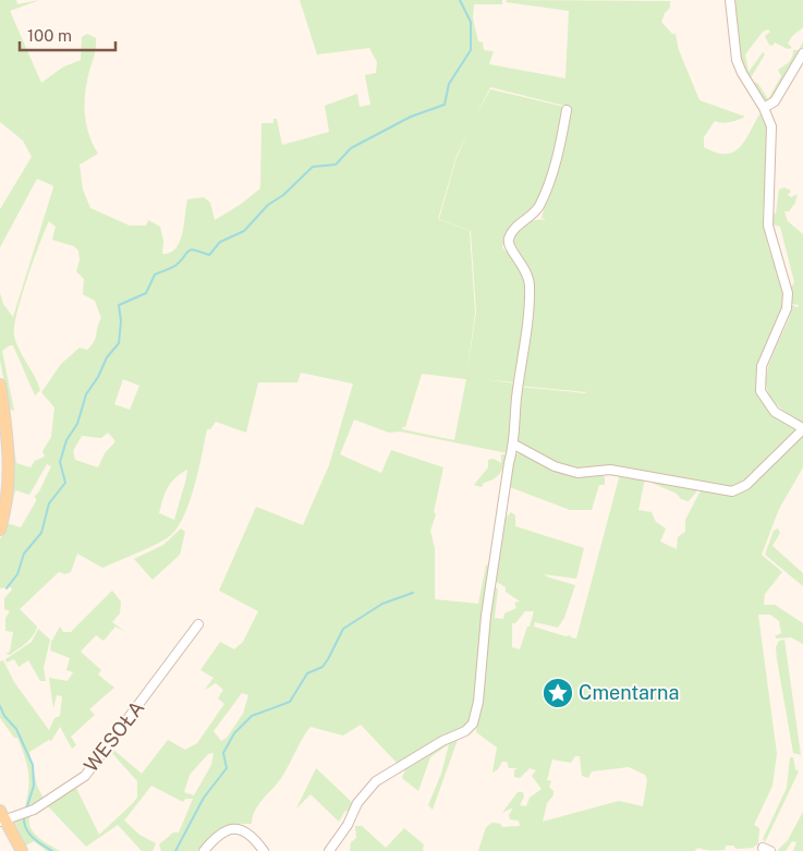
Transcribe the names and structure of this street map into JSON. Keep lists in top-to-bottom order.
{
  "streets": {
    "street": ["WESOŁA"]
  },
  "places": {
    "place": ["Cmentarna"]
  },
  "scale_bar": "100 m"
}
